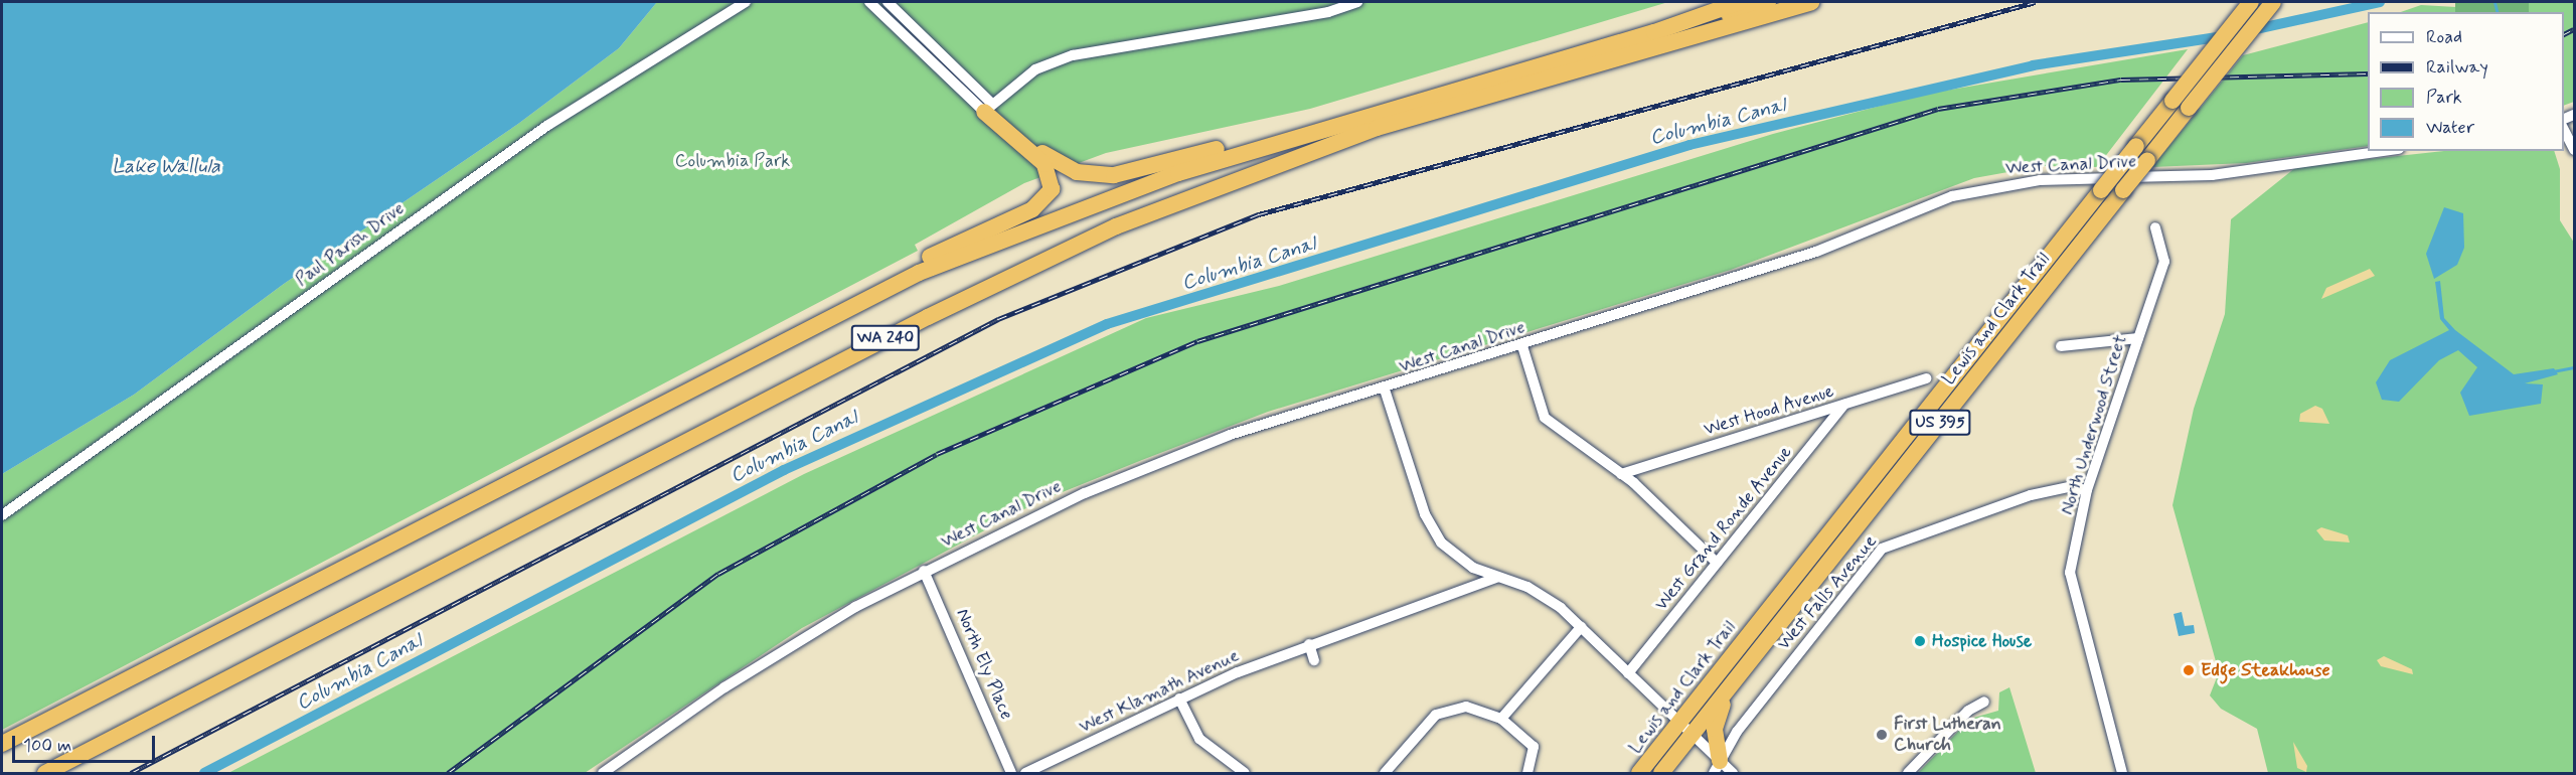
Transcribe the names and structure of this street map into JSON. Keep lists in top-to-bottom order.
{
  "streets": {
    "highway": ["Lewis and Clark Trail", "WA 240", "US 395"],
    "street": [
      "West Canal Drive",
      "Paul Parish Drive",
      "West Hood Avenue",
      "North Underwood Street",
      "West Grand Ronde Avenue",
      "West Falls Avenue",
      "North Ely Place",
      "West Klamath Avenue"
    ]
  },
  "crossings": [
    ["West Canal Drive", "North Ely Place"],
    ["West Hood Avenue", "West Grand Ronde Avenue"],
    ["North Underwood Street", "West Falls Avenue"]
  ],
  "water": ["Columbia Canal", "Lake Wallula"],
  "parks": ["Columbia Park"],
  "places": ["Hospice House", "Edge Steakhouse", "First Lutheran Church"],
  "legend": [
    "Road",
    "Railway",
    "Park",
    "Water"
  ],
  "scale_bar": "100 m"
}
